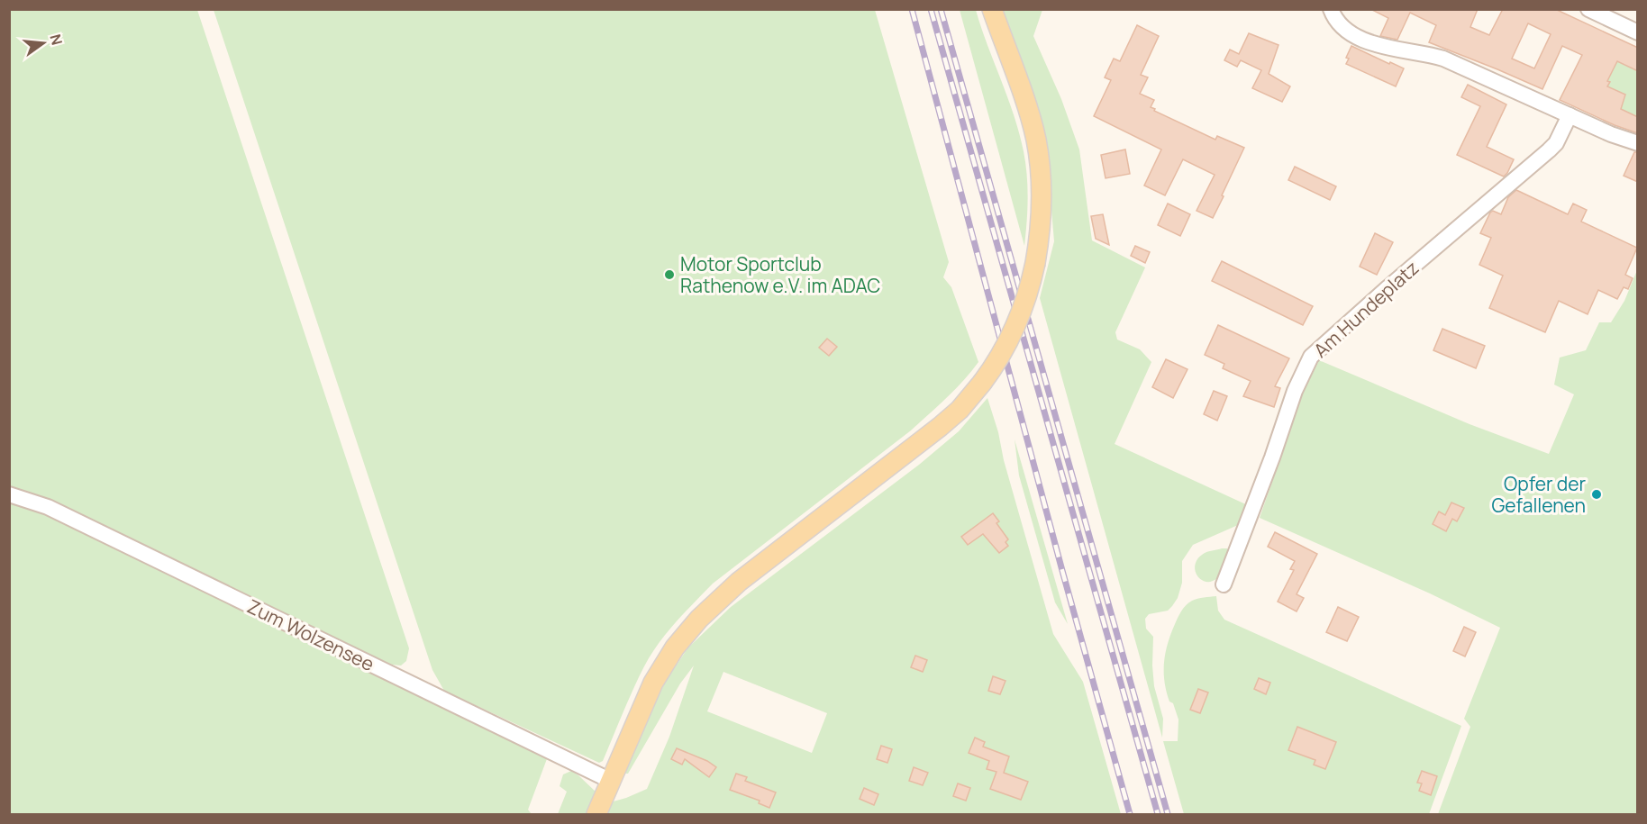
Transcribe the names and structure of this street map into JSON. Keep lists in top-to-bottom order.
{
  "streets": {
    "street": ["Am Hundeplatz", "Zum Wolzensee"]
  },
  "places": ["Motor Sportclub Rathenow e.V. im ADAC", "Opfer der Gefallenen"],
  "north": "right"
}
